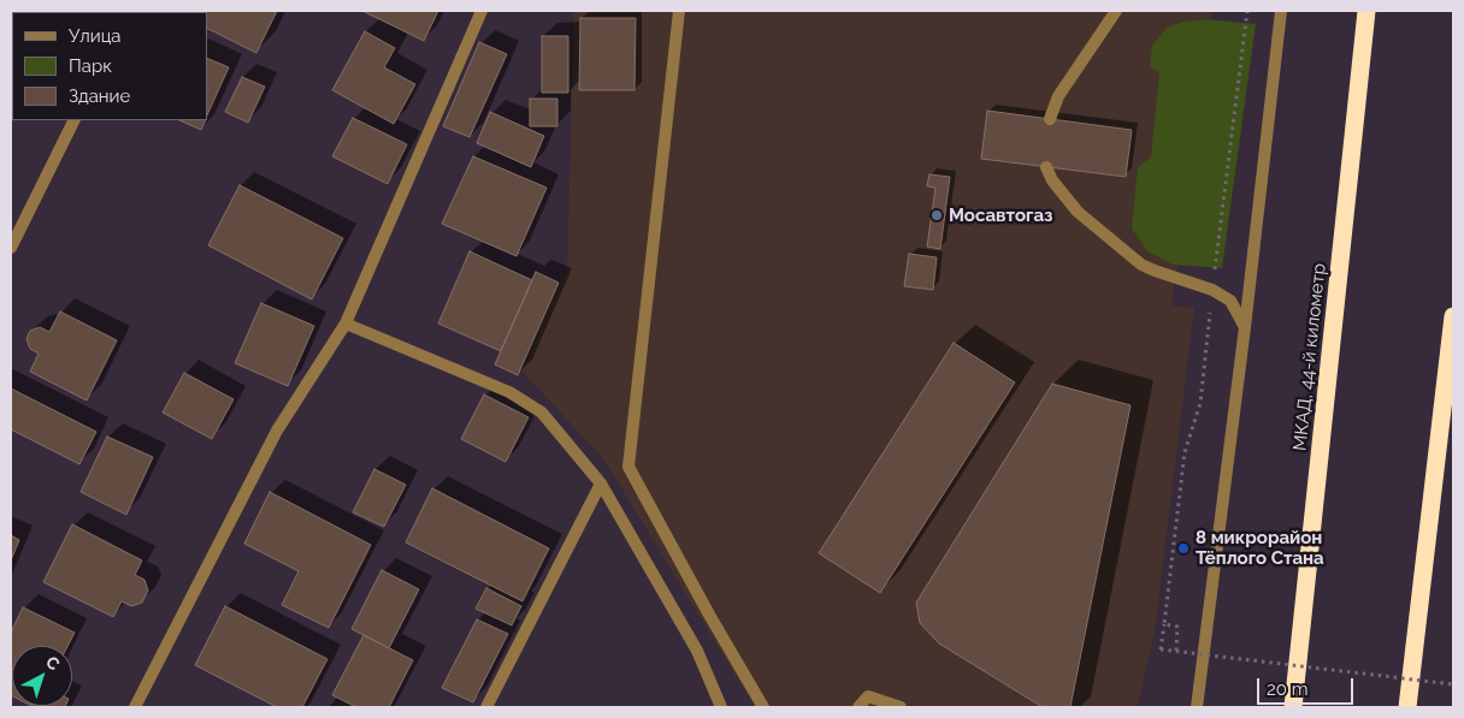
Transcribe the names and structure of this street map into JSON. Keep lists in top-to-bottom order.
{
  "streets": {
    "highway": ["МКАД, 44-й километр"]
  },
  "places": ["Мосавтогаз", "8 микрорайон Тёплого Стана"],
  "legend": ["Улица", "Парк", "Здание"],
  "scale_bar": "20 m",
  "north": "top right"
}
